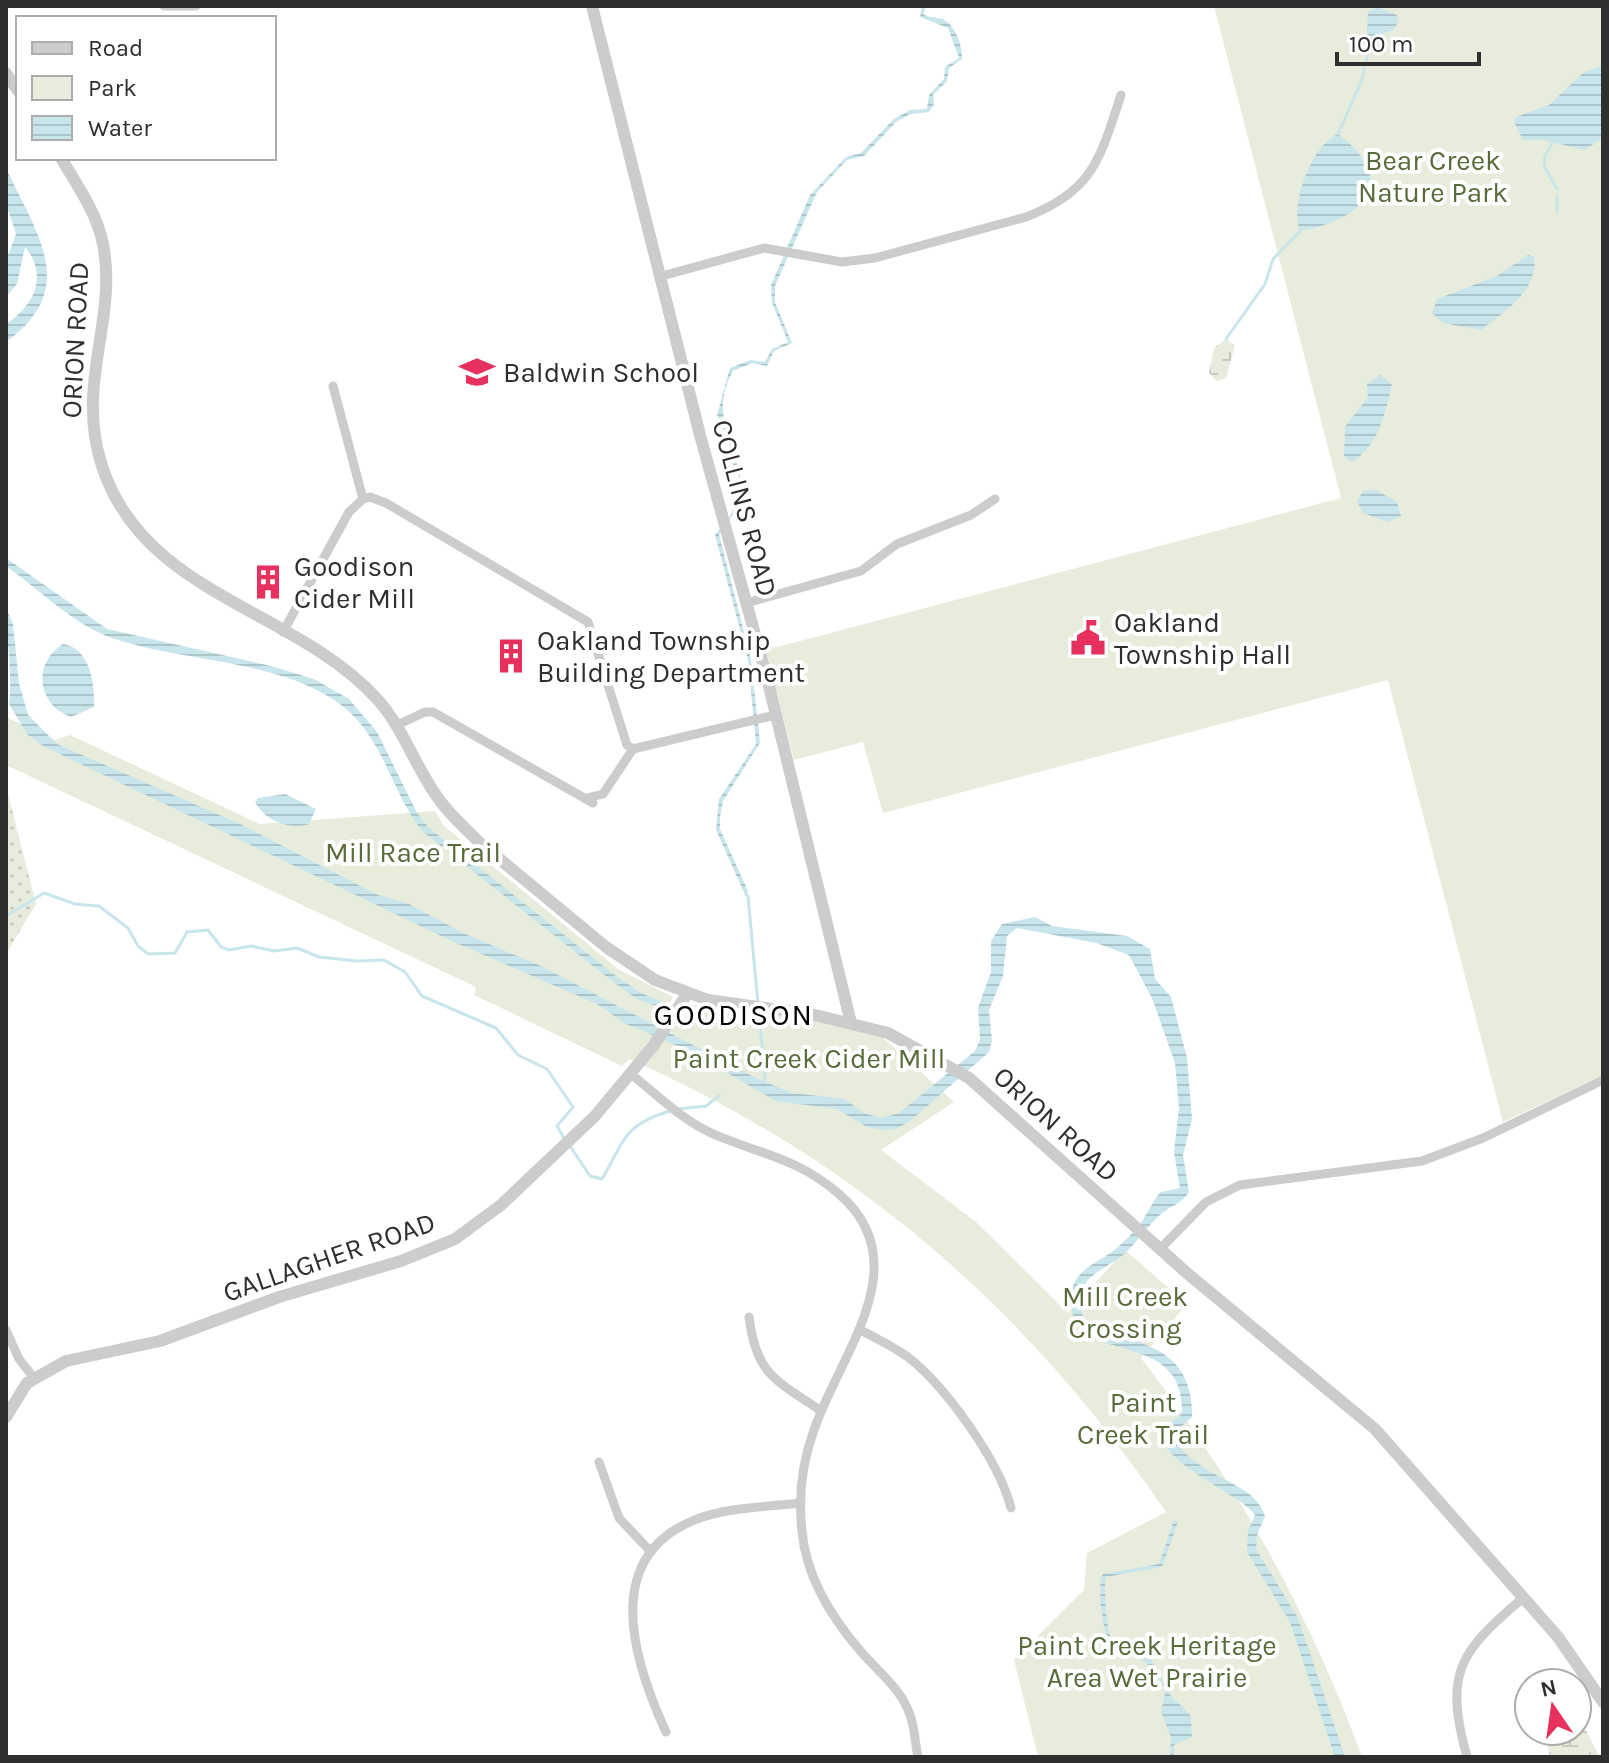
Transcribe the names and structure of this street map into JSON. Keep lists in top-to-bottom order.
{
  "streets": {
    "street": ["ORION ROAD", "COLLINS ROAD", "GALLAGHER ROAD"]
  },
  "crossings": [
    ["ORION ROAD", "COLLINS ROAD"],
    ["ORION ROAD", "GALLAGHER ROAD"]
  ],
  "districts": ["GOODISON"],
  "parks": [
    "Bear Creek Nature Park",
    "Mill Race Trail",
    "Paint Creek Cider Mill",
    "Mill Creek Crossing",
    "Paint Creek Trail",
    "Paint Creek Heritage Area Wet Prairie"
  ],
  "places": {
    "school or university": ["Baldwin School"],
    "building": ["Goodison Cider Mill", "Oakland Township Building Department"],
    "public building": ["Oakland Township Hall"]
  },
  "legend": ["Road", "Park", "Water"],
  "scale_bar": "100 m",
  "north": "top"
}
